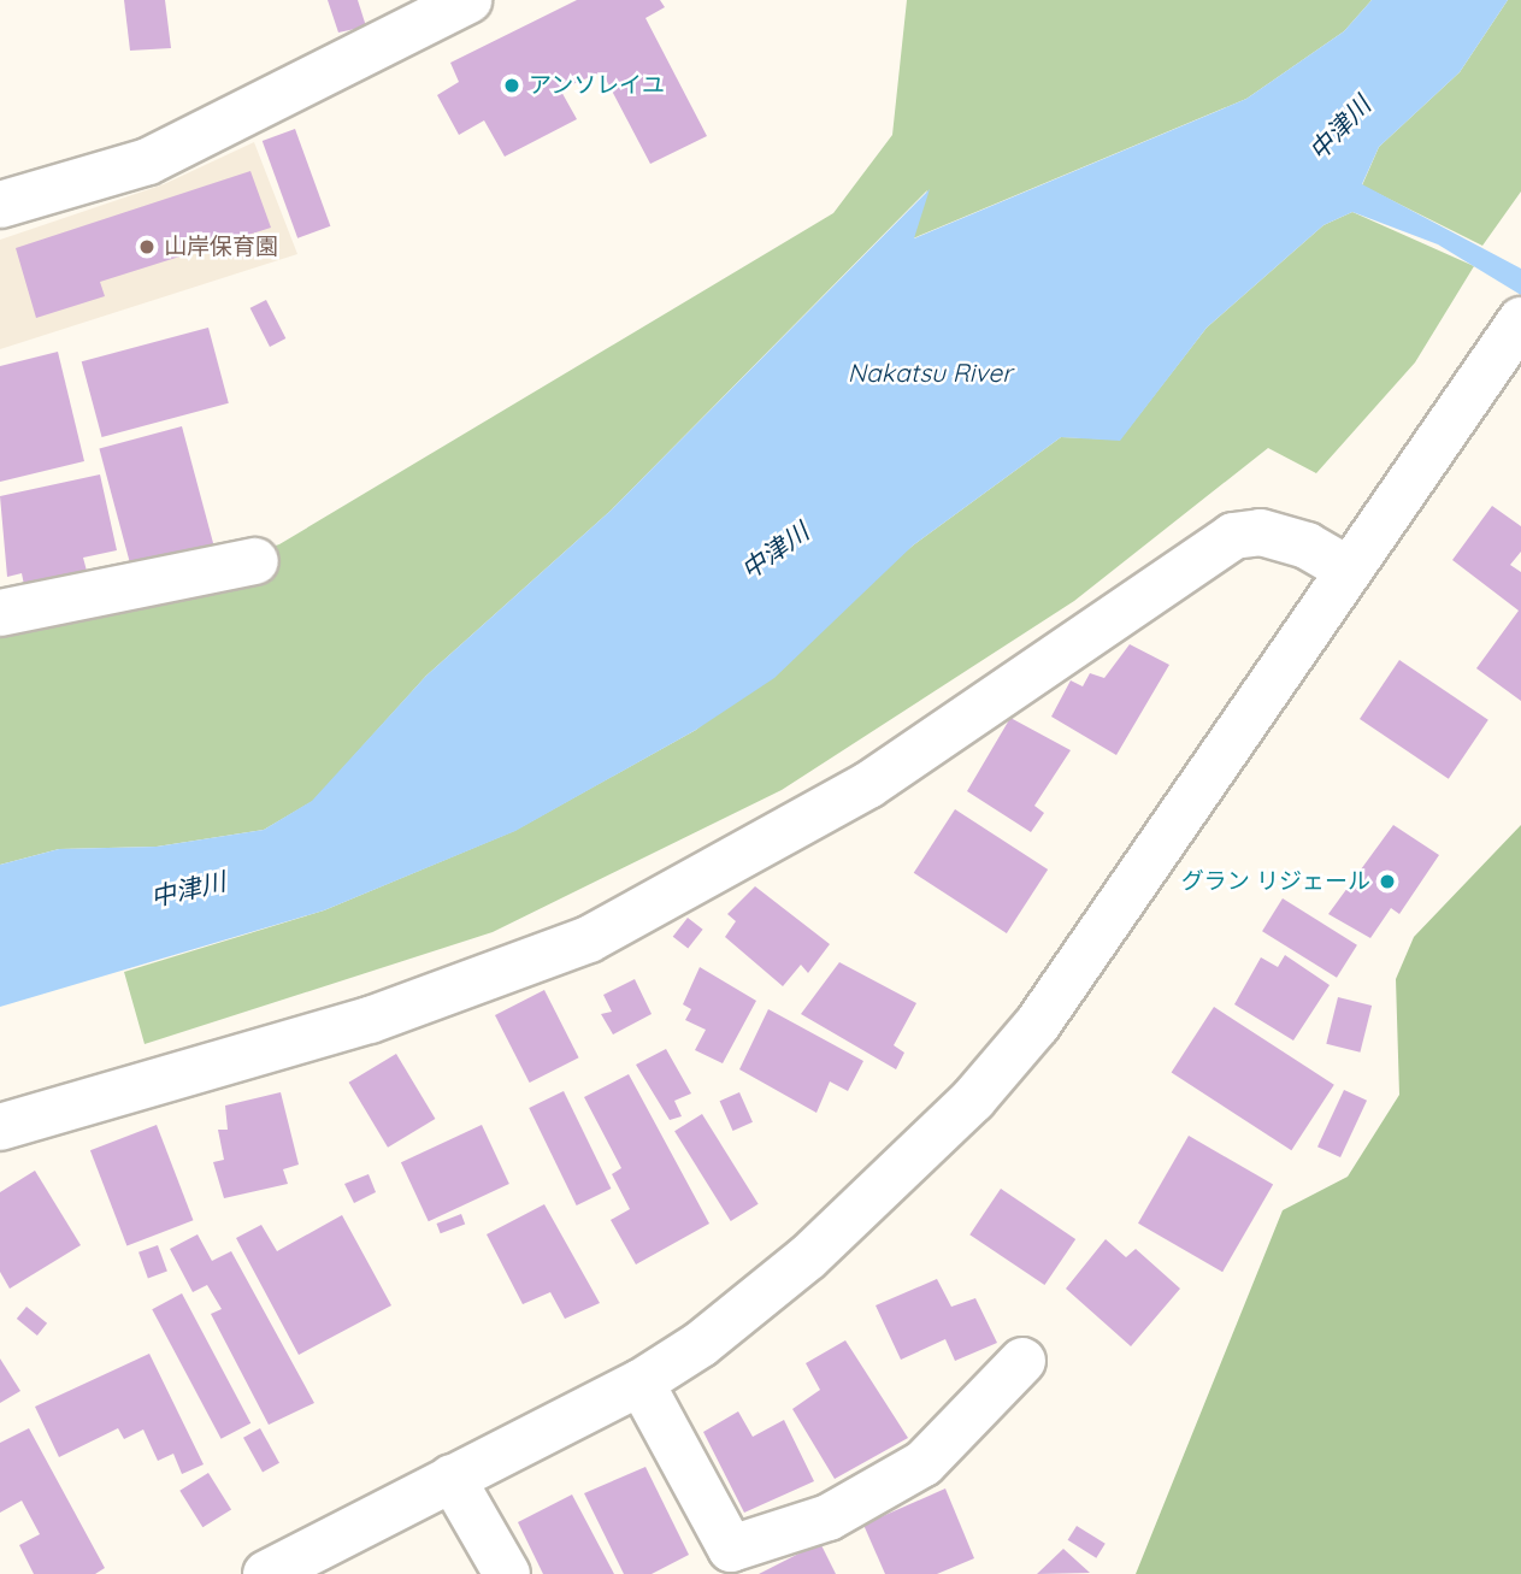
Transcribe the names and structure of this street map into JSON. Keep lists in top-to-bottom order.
{
  "water": ["中津川", "Nakatsu River"],
  "places": ["アンソレイユ", "山岸保育園", "グラン リジェール"]
}
